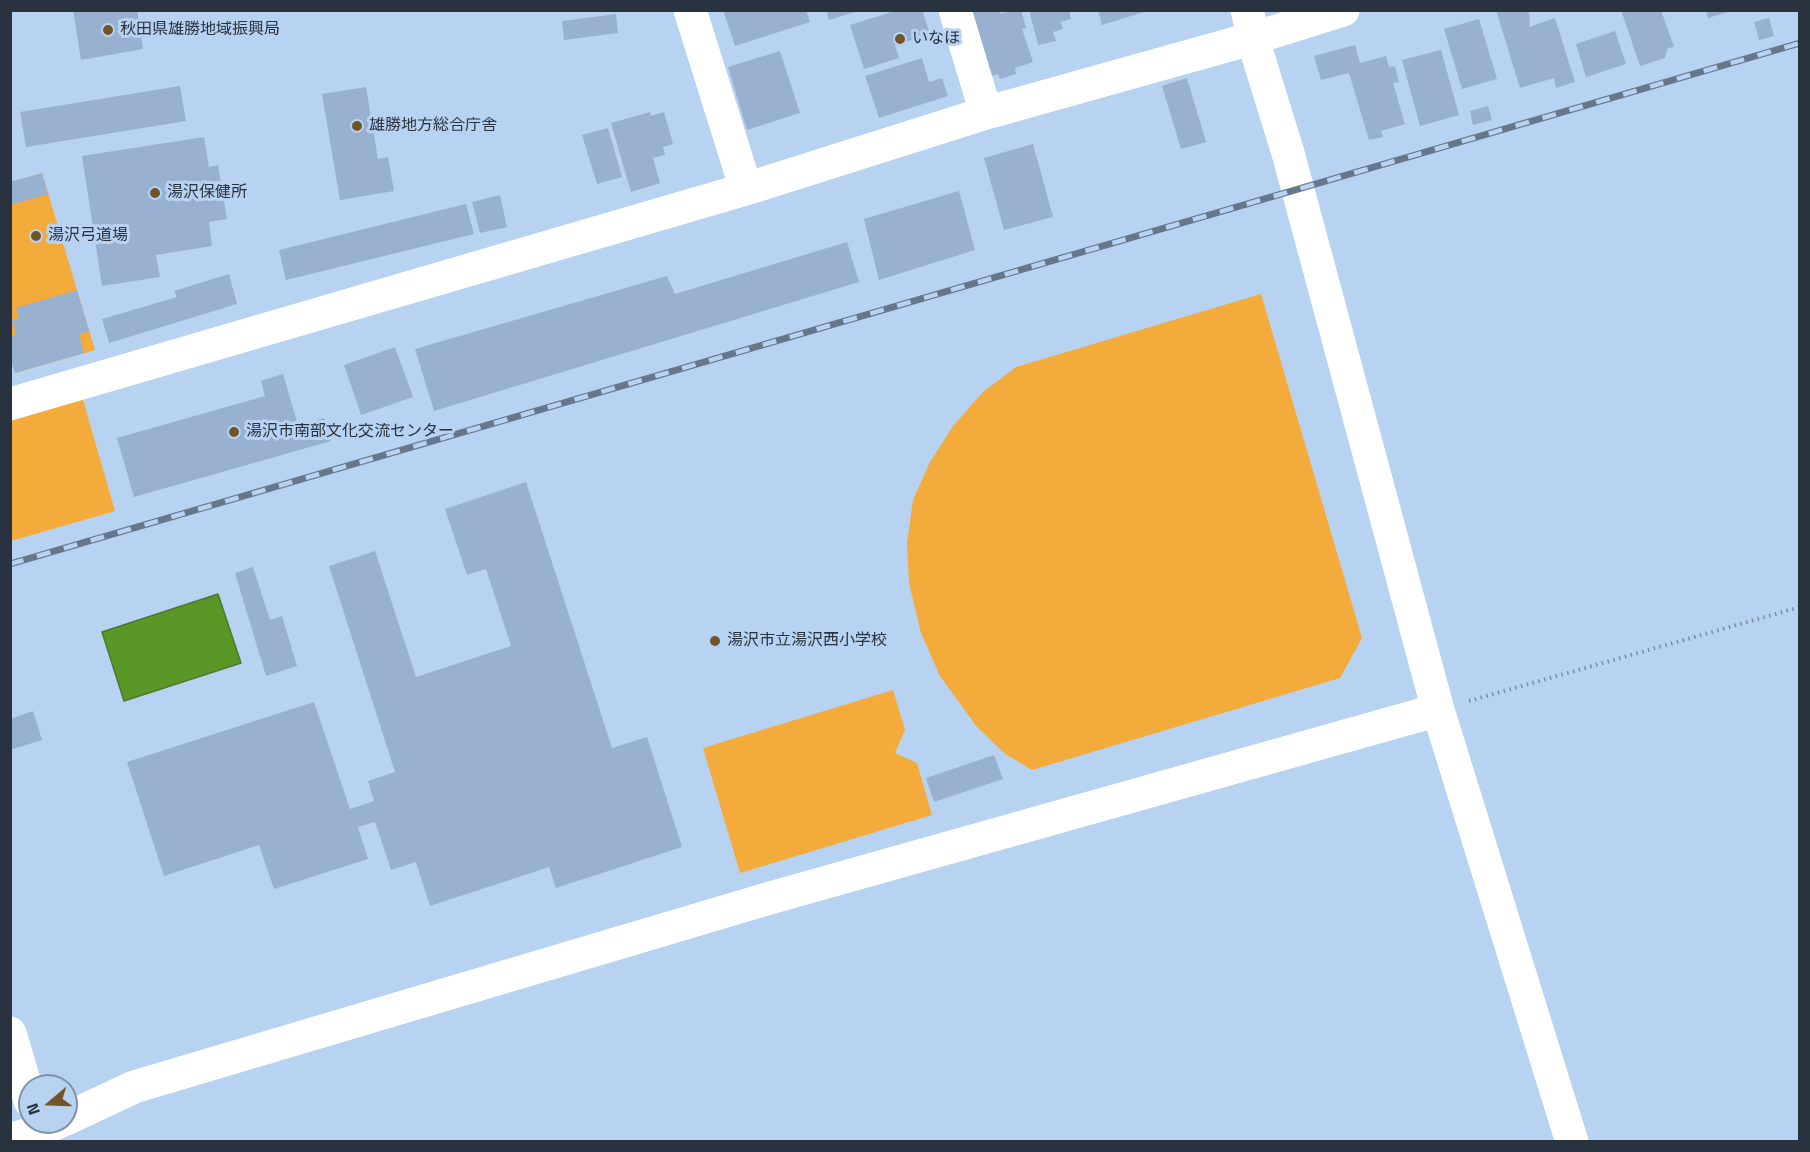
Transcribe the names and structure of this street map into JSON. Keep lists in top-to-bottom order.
{
  "places": [
    "秋田県雄勝地域振興局",
    "いなほ",
    "雄勝地方総合庁舎",
    "湯沢保健所",
    "湯沢弓道場",
    "湯沢市南部文化交流センター",
    "湯沢市立湯沢西小学校"
  ],
  "north": "left"
}
